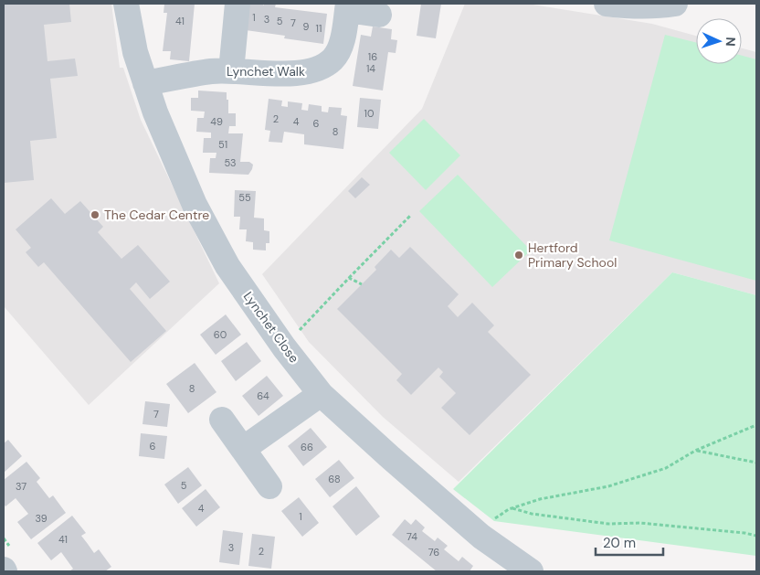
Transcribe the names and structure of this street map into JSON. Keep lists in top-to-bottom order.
{
  "streets": {
    "street": ["Lynchet Walk", "Lynchet Close"]
  },
  "crossings": [
    ["Lynchet Walk", "Lynchet Close"]
  ],
  "places": ["The Cedar Centre", "Hertford Primary School"],
  "house_numbers": [
    "1",
    "3",
    "41",
    "5",
    "7",
    "9",
    "11",
    "16",
    "14",
    "10",
    "2",
    "49",
    "4",
    "6",
    "8",
    "51",
    "53",
    "55",
    "60",
    "8",
    "64",
    "7",
    "6",
    "66",
    "68",
    "5",
    "37",
    "4",
    "1",
    "39",
    "74",
    "41",
    "3",
    "2",
    "76"
  ],
  "scale_bar": "20 m",
  "north": "right"
}
